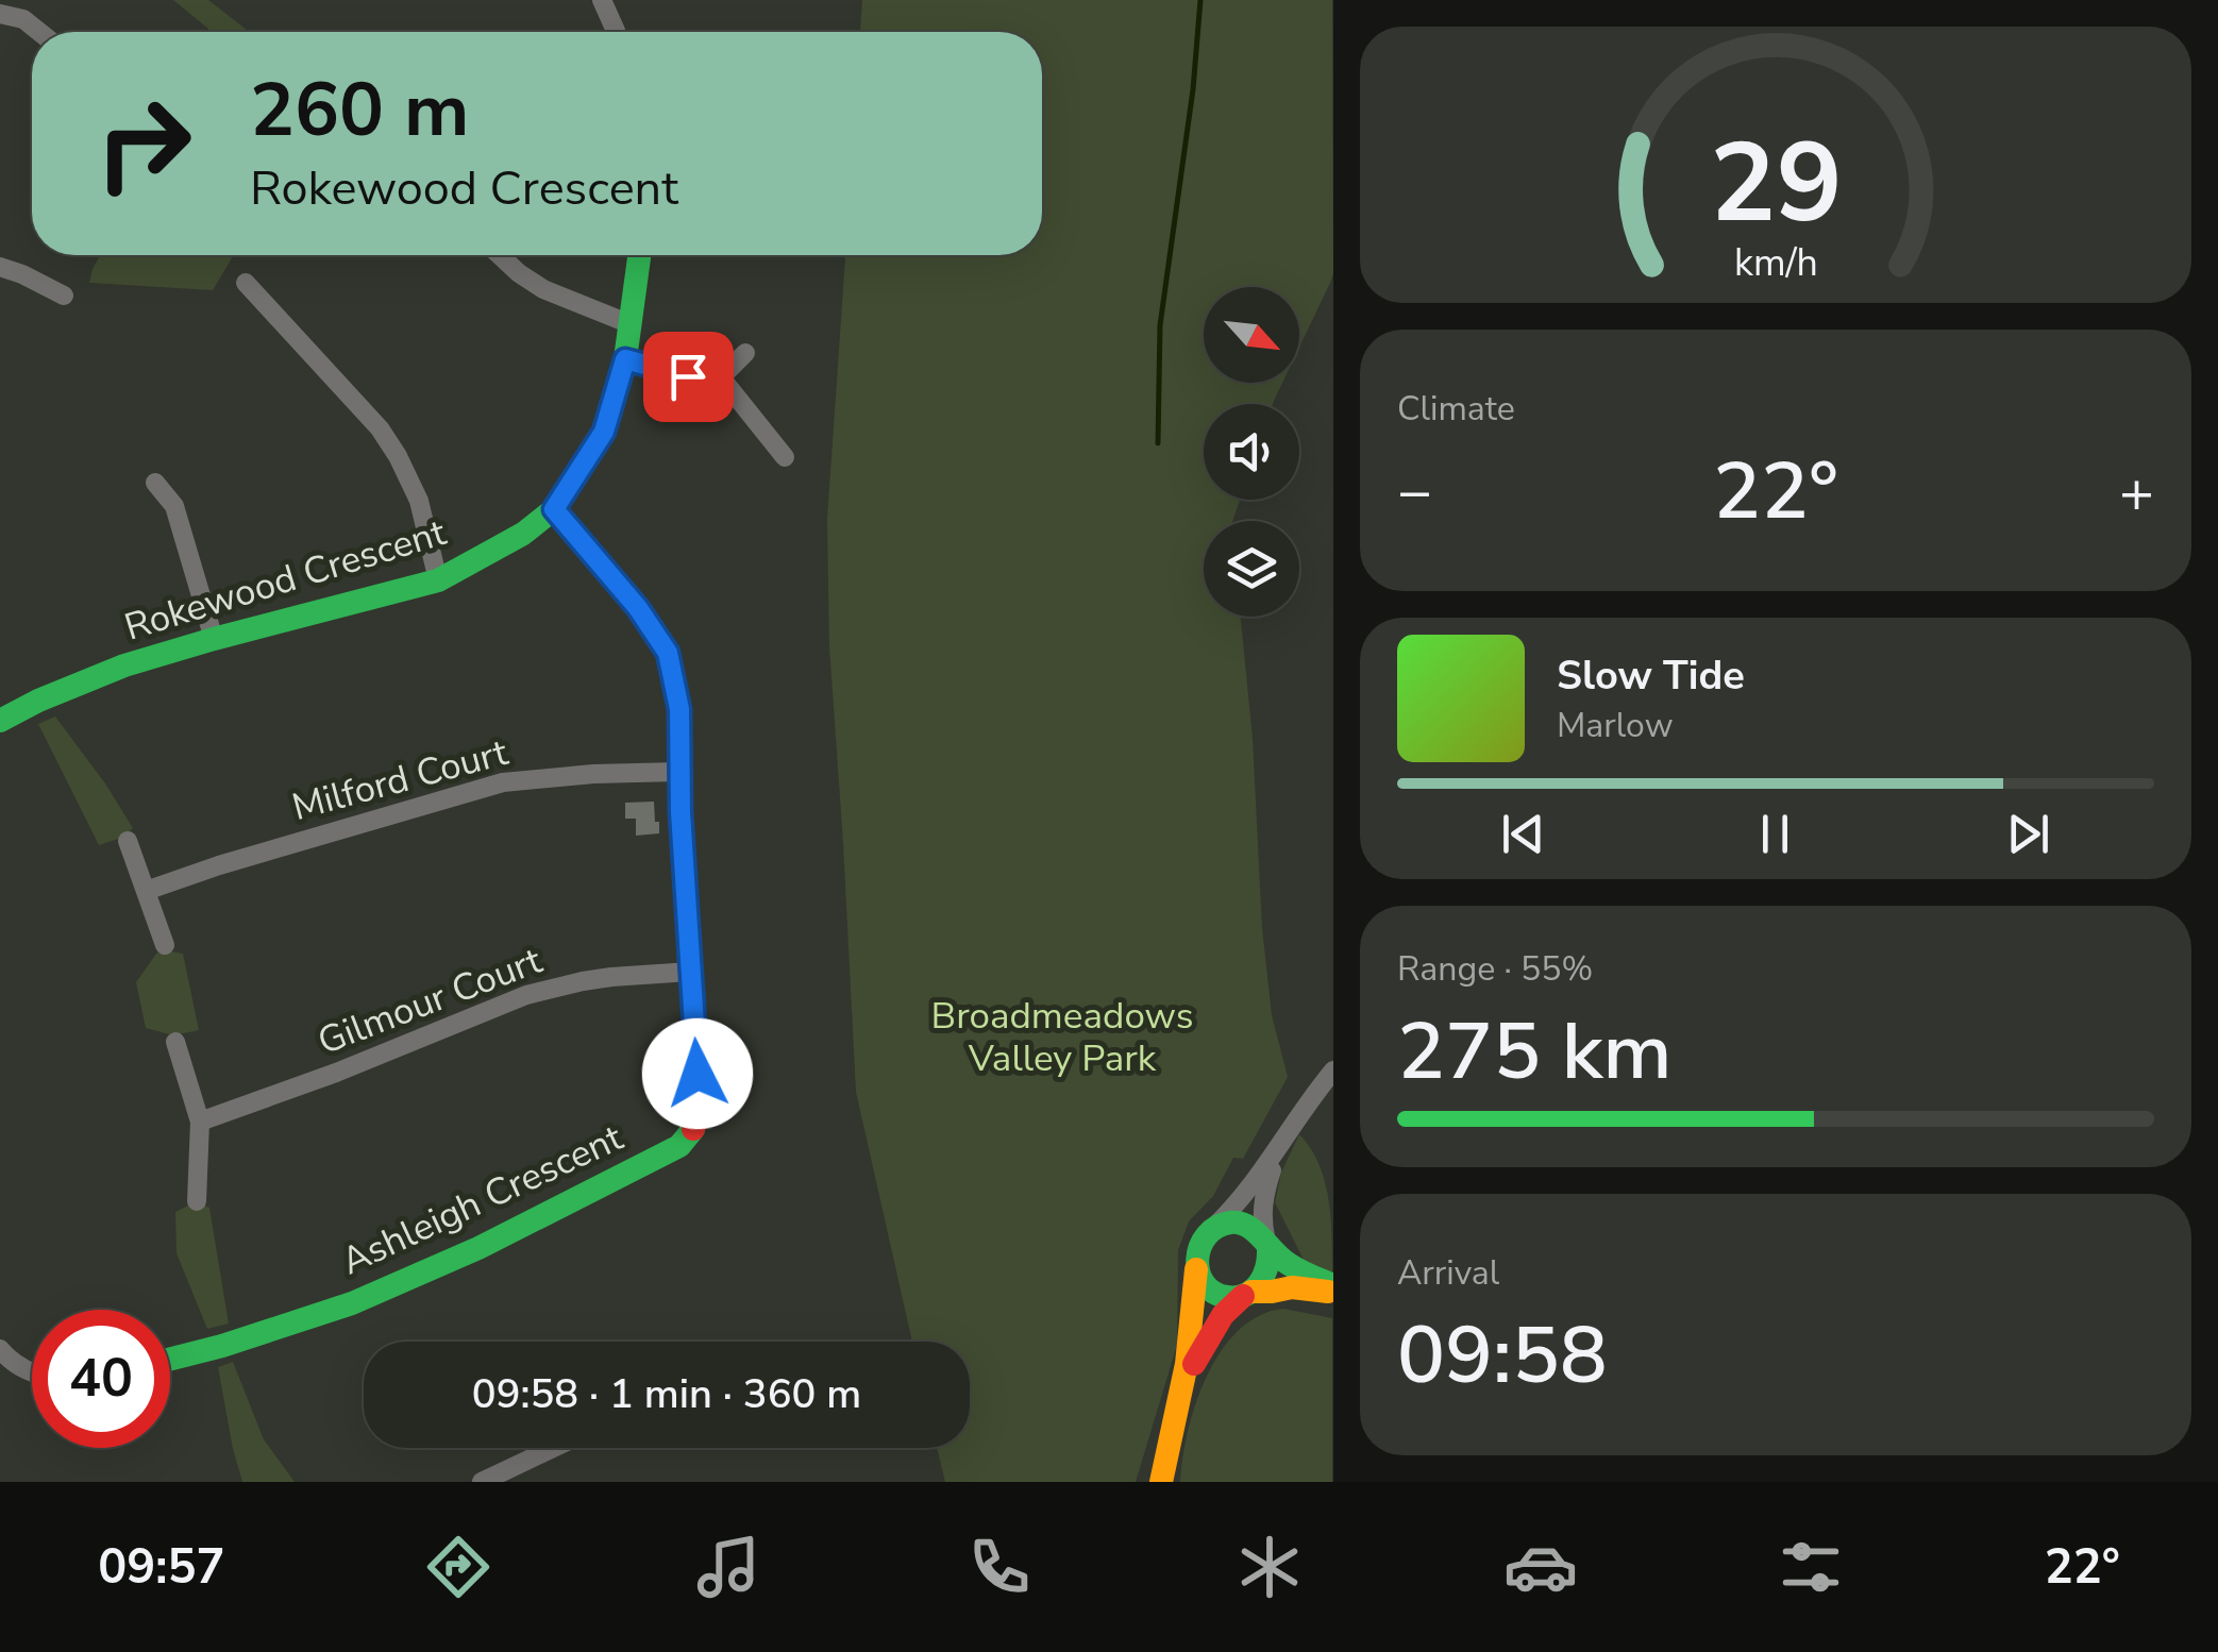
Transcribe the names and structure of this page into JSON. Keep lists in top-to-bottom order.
{
  "streets": {
    "street": [
      "Rokewood Crescent",
      "Milford Court",
      "Gilmour Court",
      "Ashleigh Crescent"
    ]
  },
  "crossings": [
    ["Rokewood Crescent", "Ashleigh Crescent"],
    ["Milford Court", "Ashleigh Crescent"],
    ["Gilmour Court", "Ashleigh Crescent"]
  ],
  "parks": ["Broadmeadows Valley Park"],
  "north": "bottom right",
  "page": {
    "turn": ["260 m", "Rokewood Crescent"],
    "tile": [
      "Climate",
      ["Range · 55%", "275 km"],
      ["Arrival", "09:58"]
    ],
    "heat": ["−", "22°", "+"],
    "song": ["Slow Tide", "Marlow"],
    "limit": "40",
    "trip": "09:58 · 1 min · 360 m",
    "tabs": ["09:57", "22°"],
    "gauge": ["29", "km/h"]
  }
}
